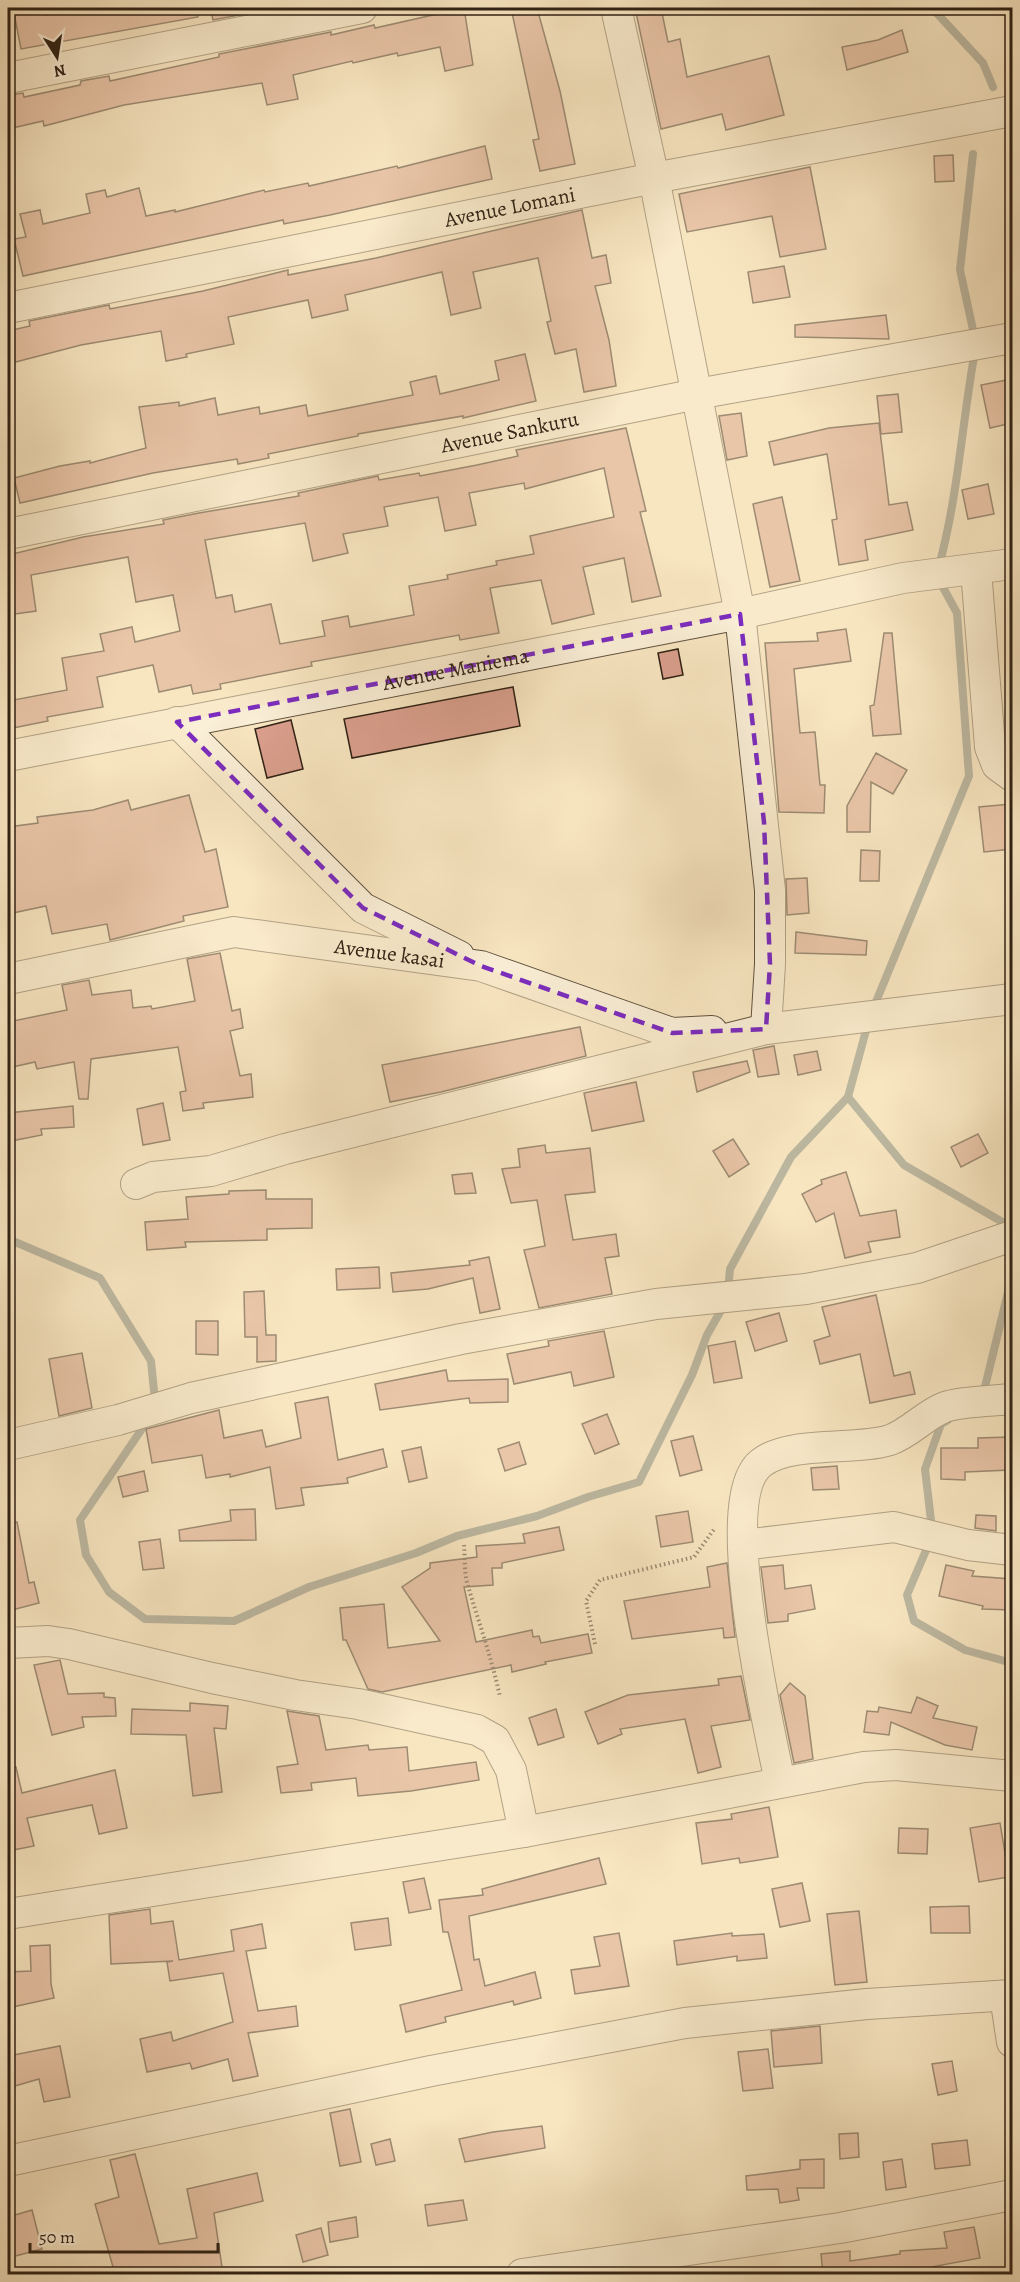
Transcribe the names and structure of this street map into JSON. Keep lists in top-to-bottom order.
{
  "streets": {
    "street": [
      "Avenue Lomani",
      "Avenue Sankuru",
      "Avenue Maniema",
      "Avenue kasai"
    ]
  },
  "scale_bar": "50 m",
  "north": "bottom"
}
